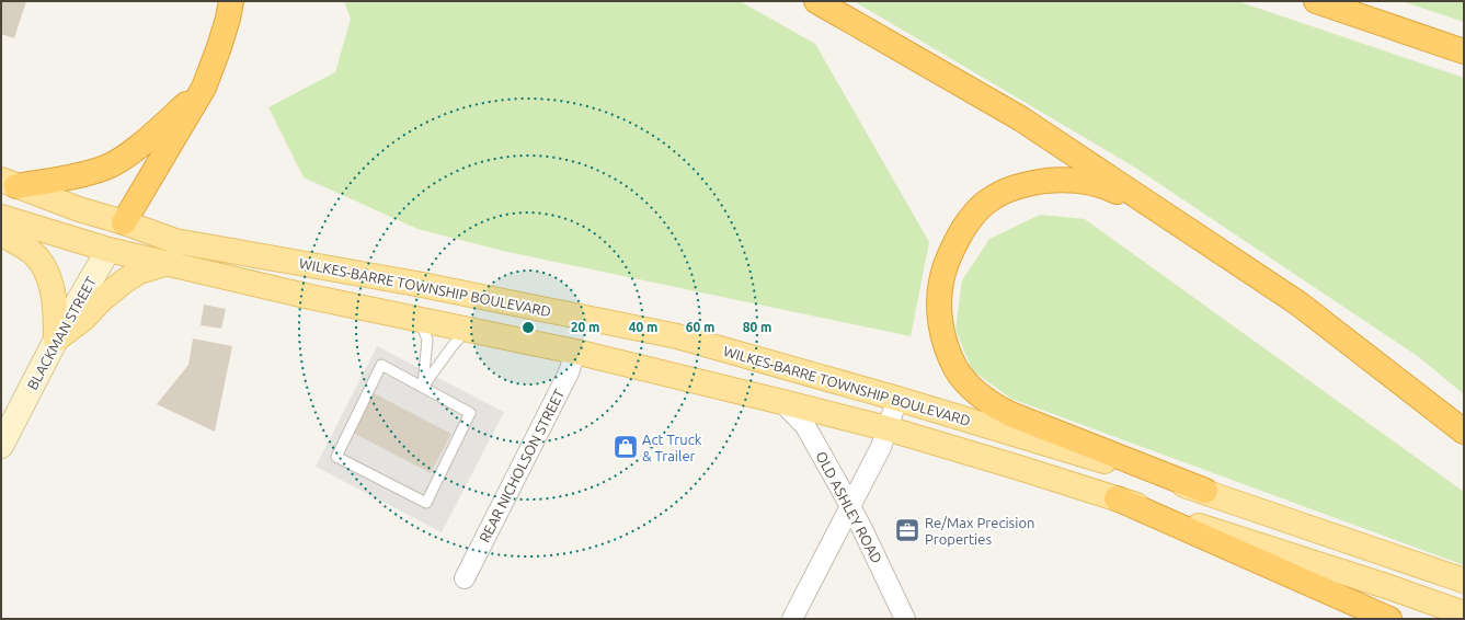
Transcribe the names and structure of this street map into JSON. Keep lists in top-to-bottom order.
{
  "streets": {
    "main road": ["WILKES-BARRE TOWNSHIP BOULEVARD", "BLACKMAN STREET"],
    "street": ["REAR NICHOLSON STREET", "OLD ASHLEY ROAD"]
  },
  "crossings": [
    ["WILKES-BARRE TOWNSHIP BOULEVARD", "BLACKMAN STREET"]
  ],
  "places": {
    "shop": ["Act Truck & Trailer"],
    "office": ["Re/Max Precision Properties"]
  },
  "rings": [
    "20 m",
    "40 m",
    "60 m",
    "80 m"
  ]
}
